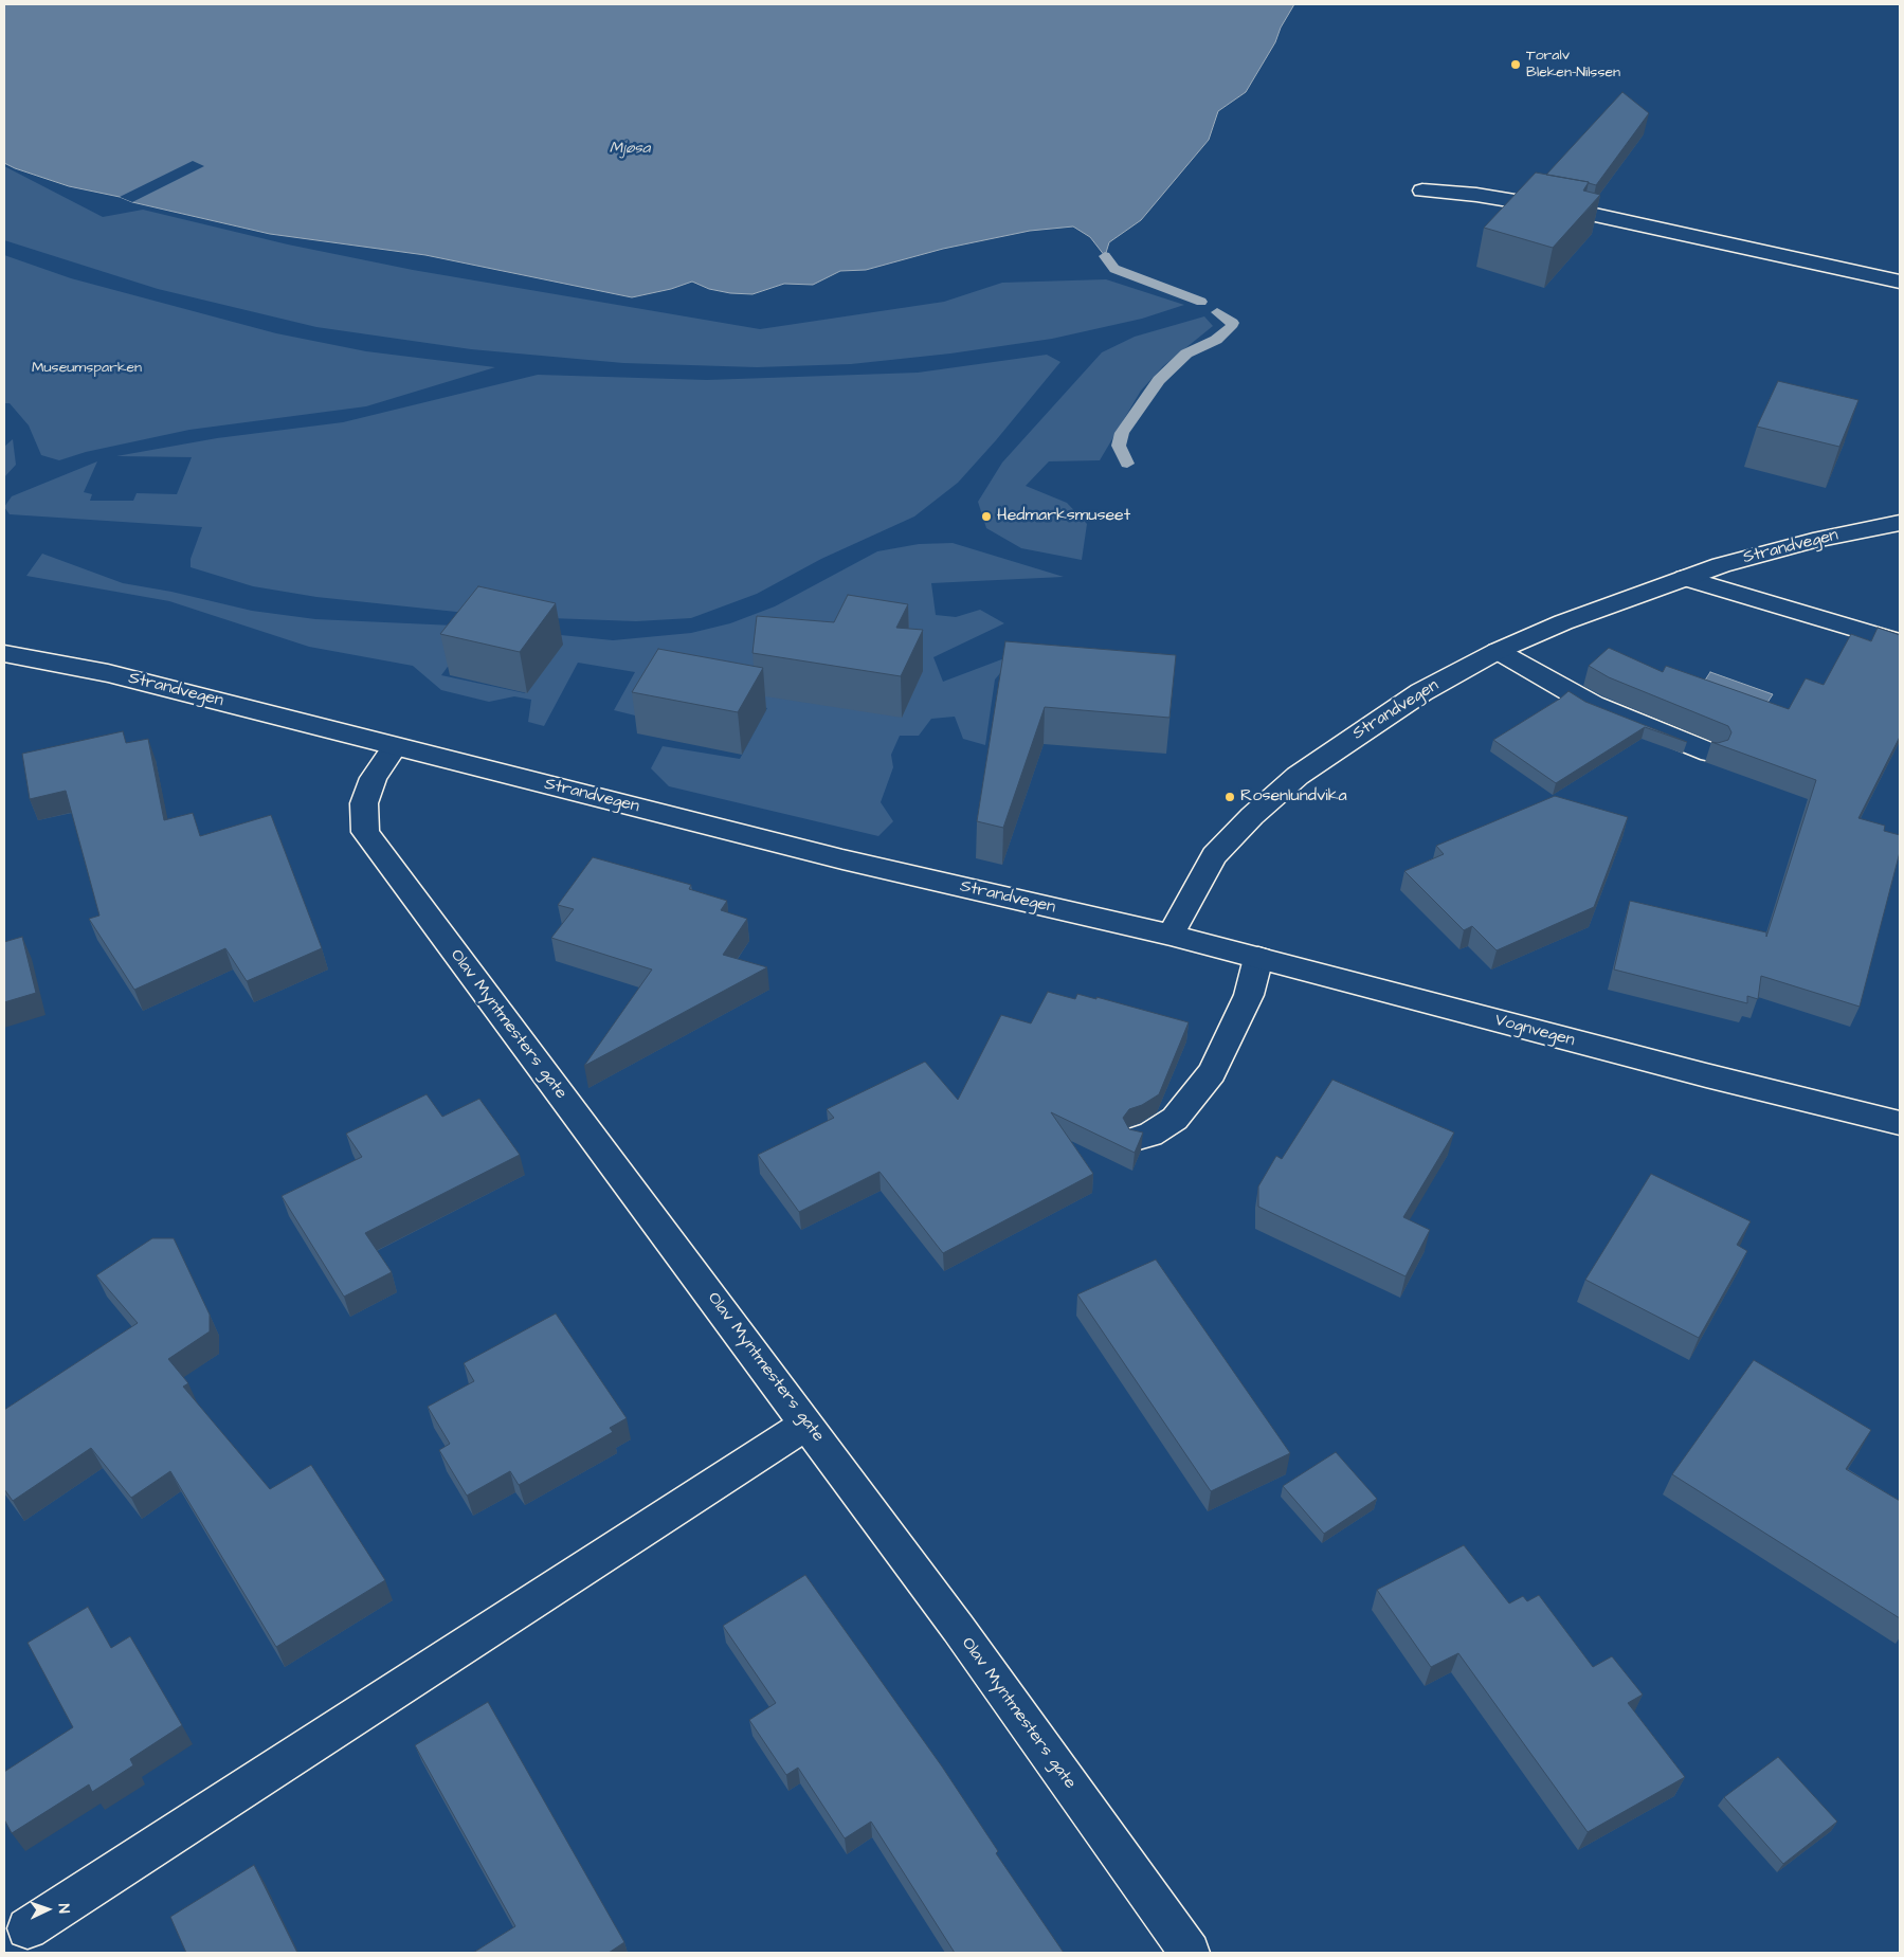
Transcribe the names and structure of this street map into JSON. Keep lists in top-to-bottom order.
{
  "streets": {
    "main road": ["Strandvegen", "Olav Myntmesters gate", "Vognvegen"]
  },
  "crossings": [
    ["Strandvegen", "Olav Myntmesters gate"],
    ["Strandvegen", "Vognvegen"]
  ],
  "water": ["Mjøsa"],
  "parks": ["Museumsparken"],
  "places": ["Toralv Bleken-Nilssen", "Hedmarksmuseet", "Rosenlundvika"],
  "north": "right"
}
